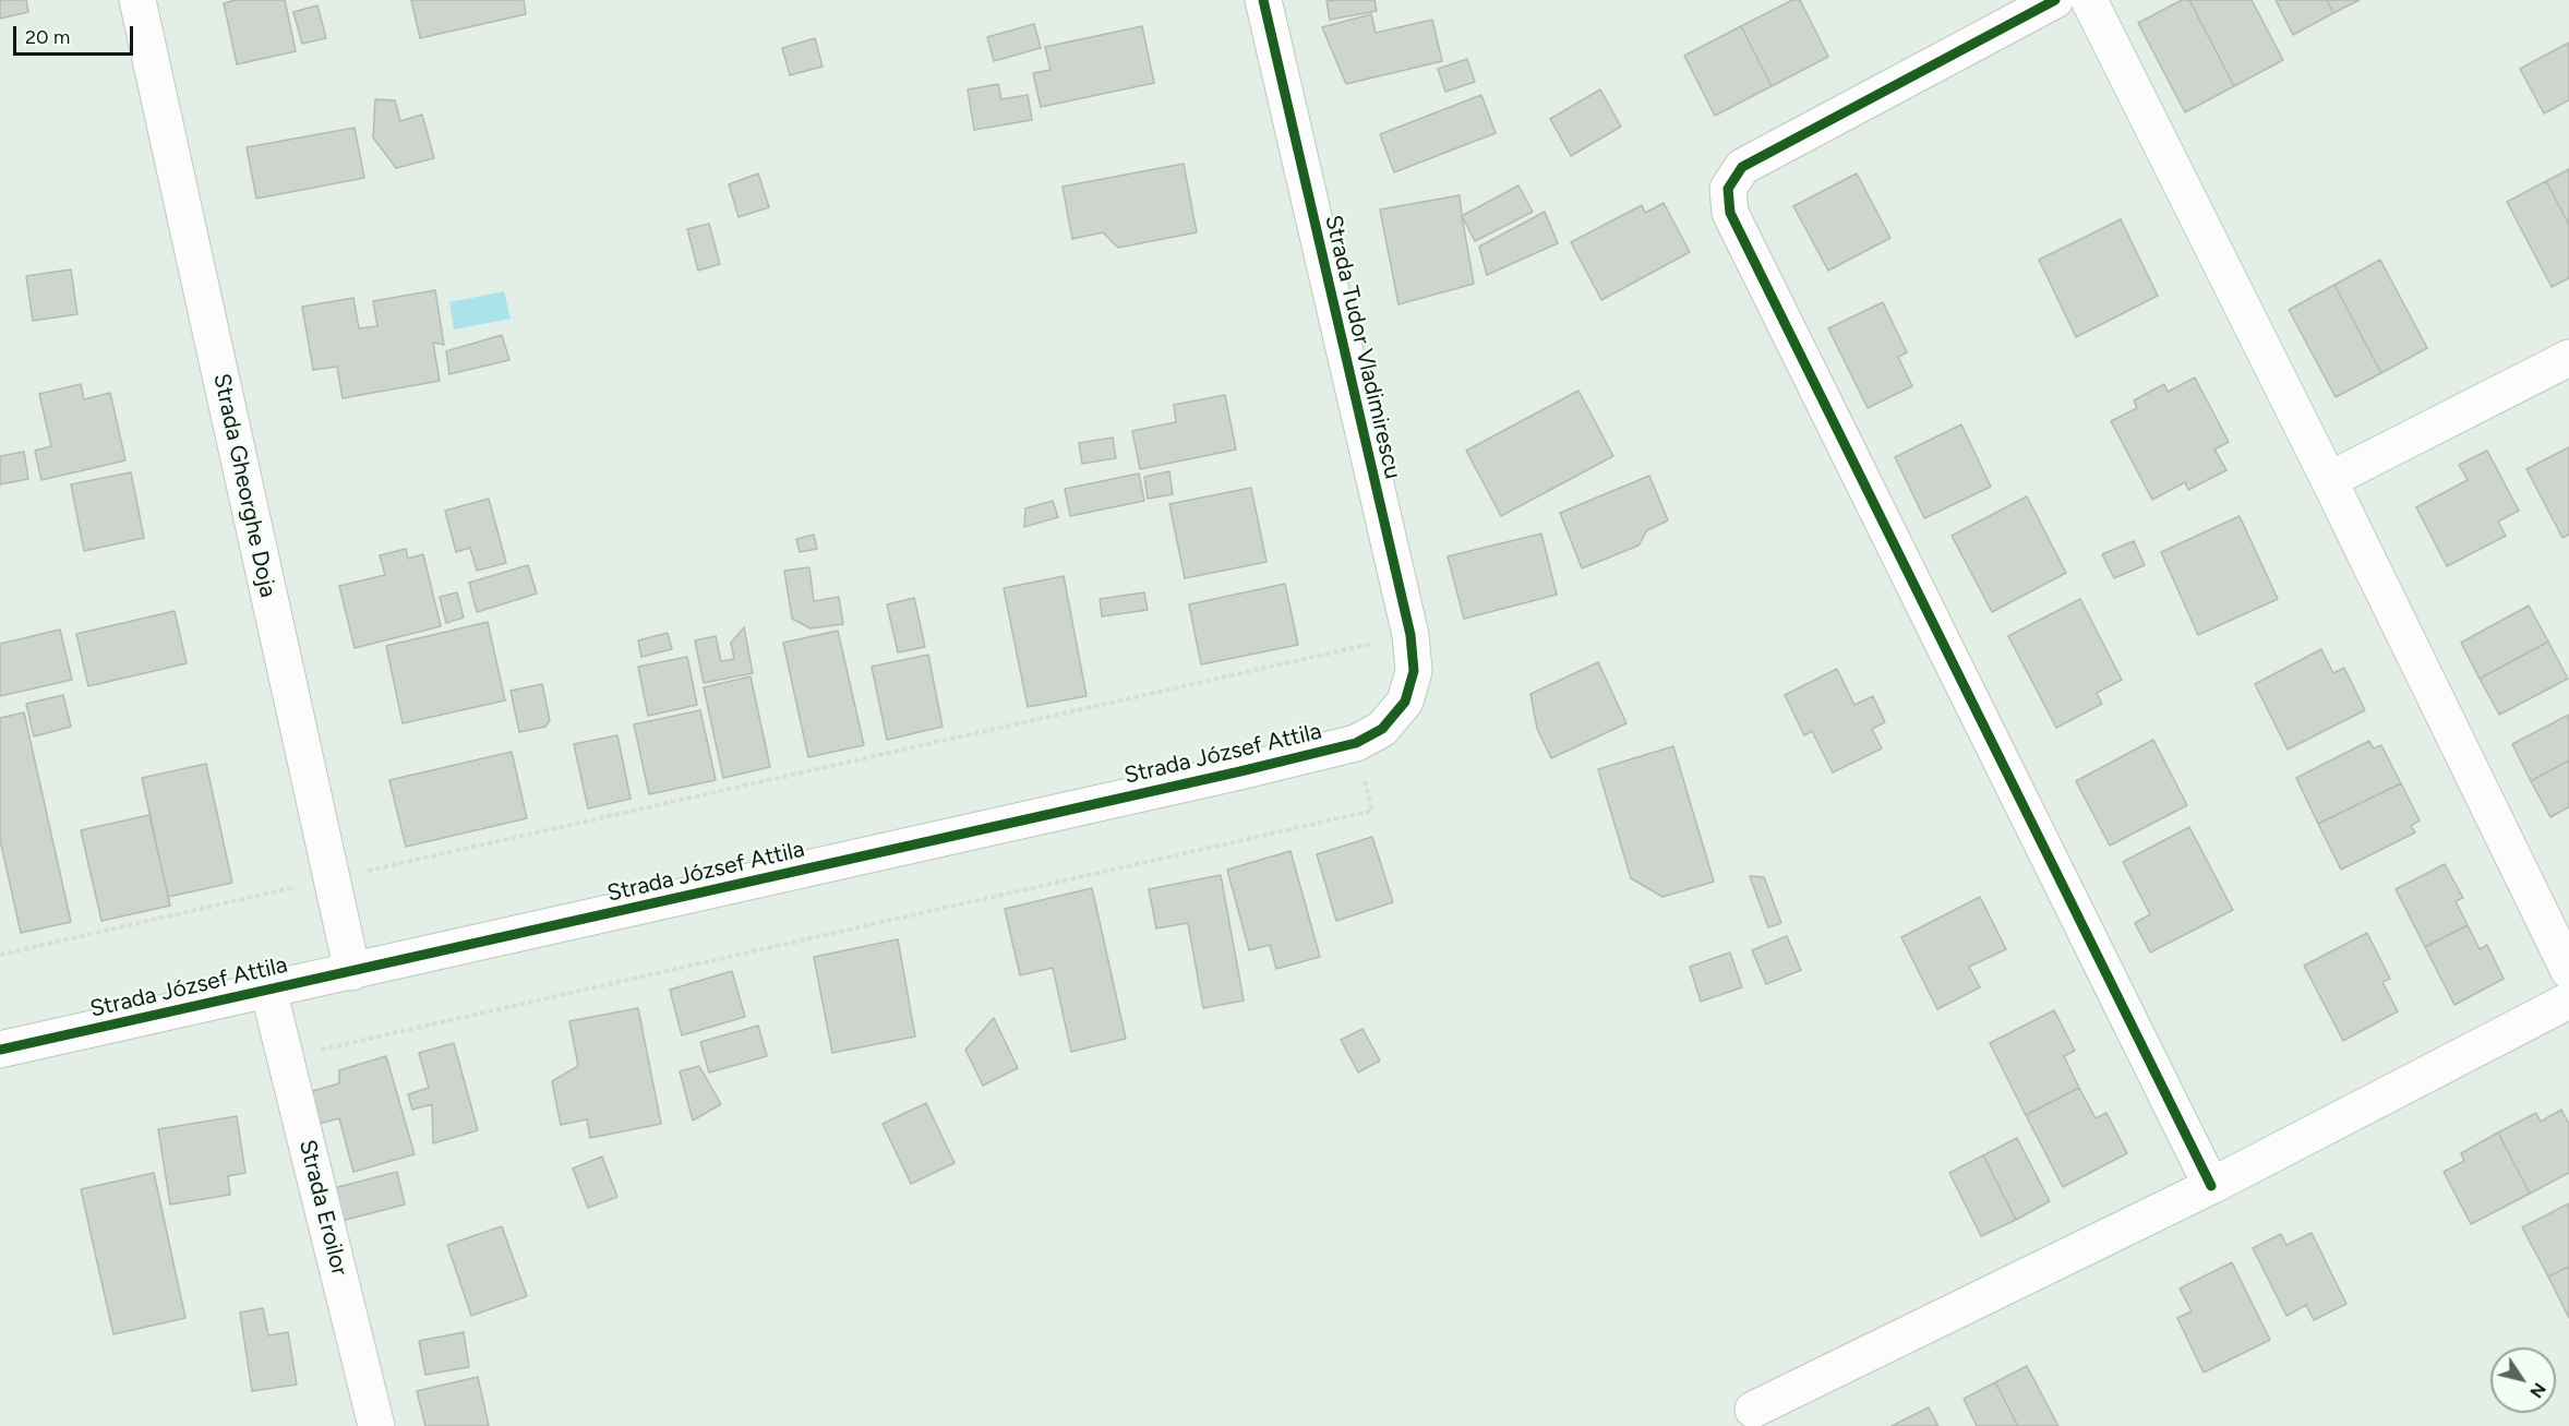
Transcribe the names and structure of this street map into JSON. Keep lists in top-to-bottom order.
{
  "streets": {
    "street": [
      "Strada Tudor Vladimirescu",
      "Strada Gheorghe Doja",
      "Strada József Attila",
      "Strada Eroilor"
    ]
  },
  "crossings": [
    ["Strada Tudor Vladimirescu", "Strada József Attila"],
    ["Strada Gheorghe Doja", "Strada József Attila"],
    ["Strada József Attila", "Strada Eroilor"]
  ],
  "scale_bar": "20 m",
  "north": "bottom right"
}
